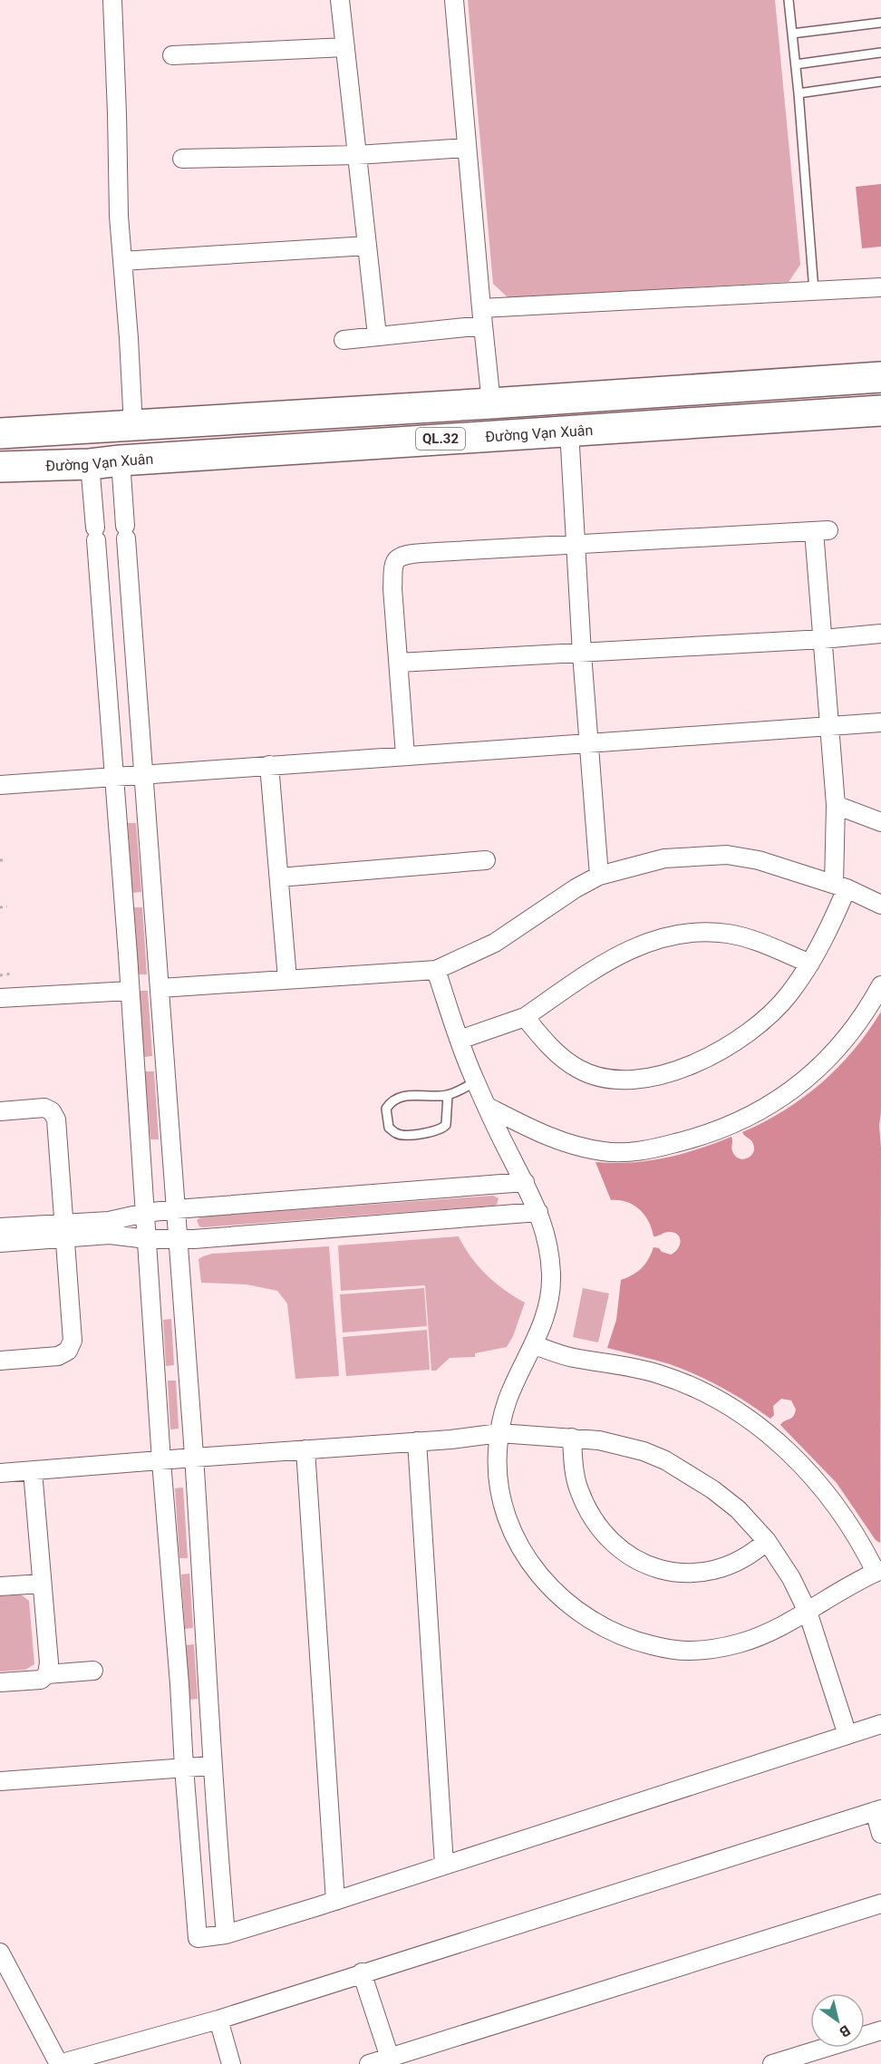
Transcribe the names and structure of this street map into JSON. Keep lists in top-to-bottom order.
{
  "streets": {
    "highway": ["Đường Vạn Xuân", "QL.32"]
  },
  "north": "bottom right"
}
